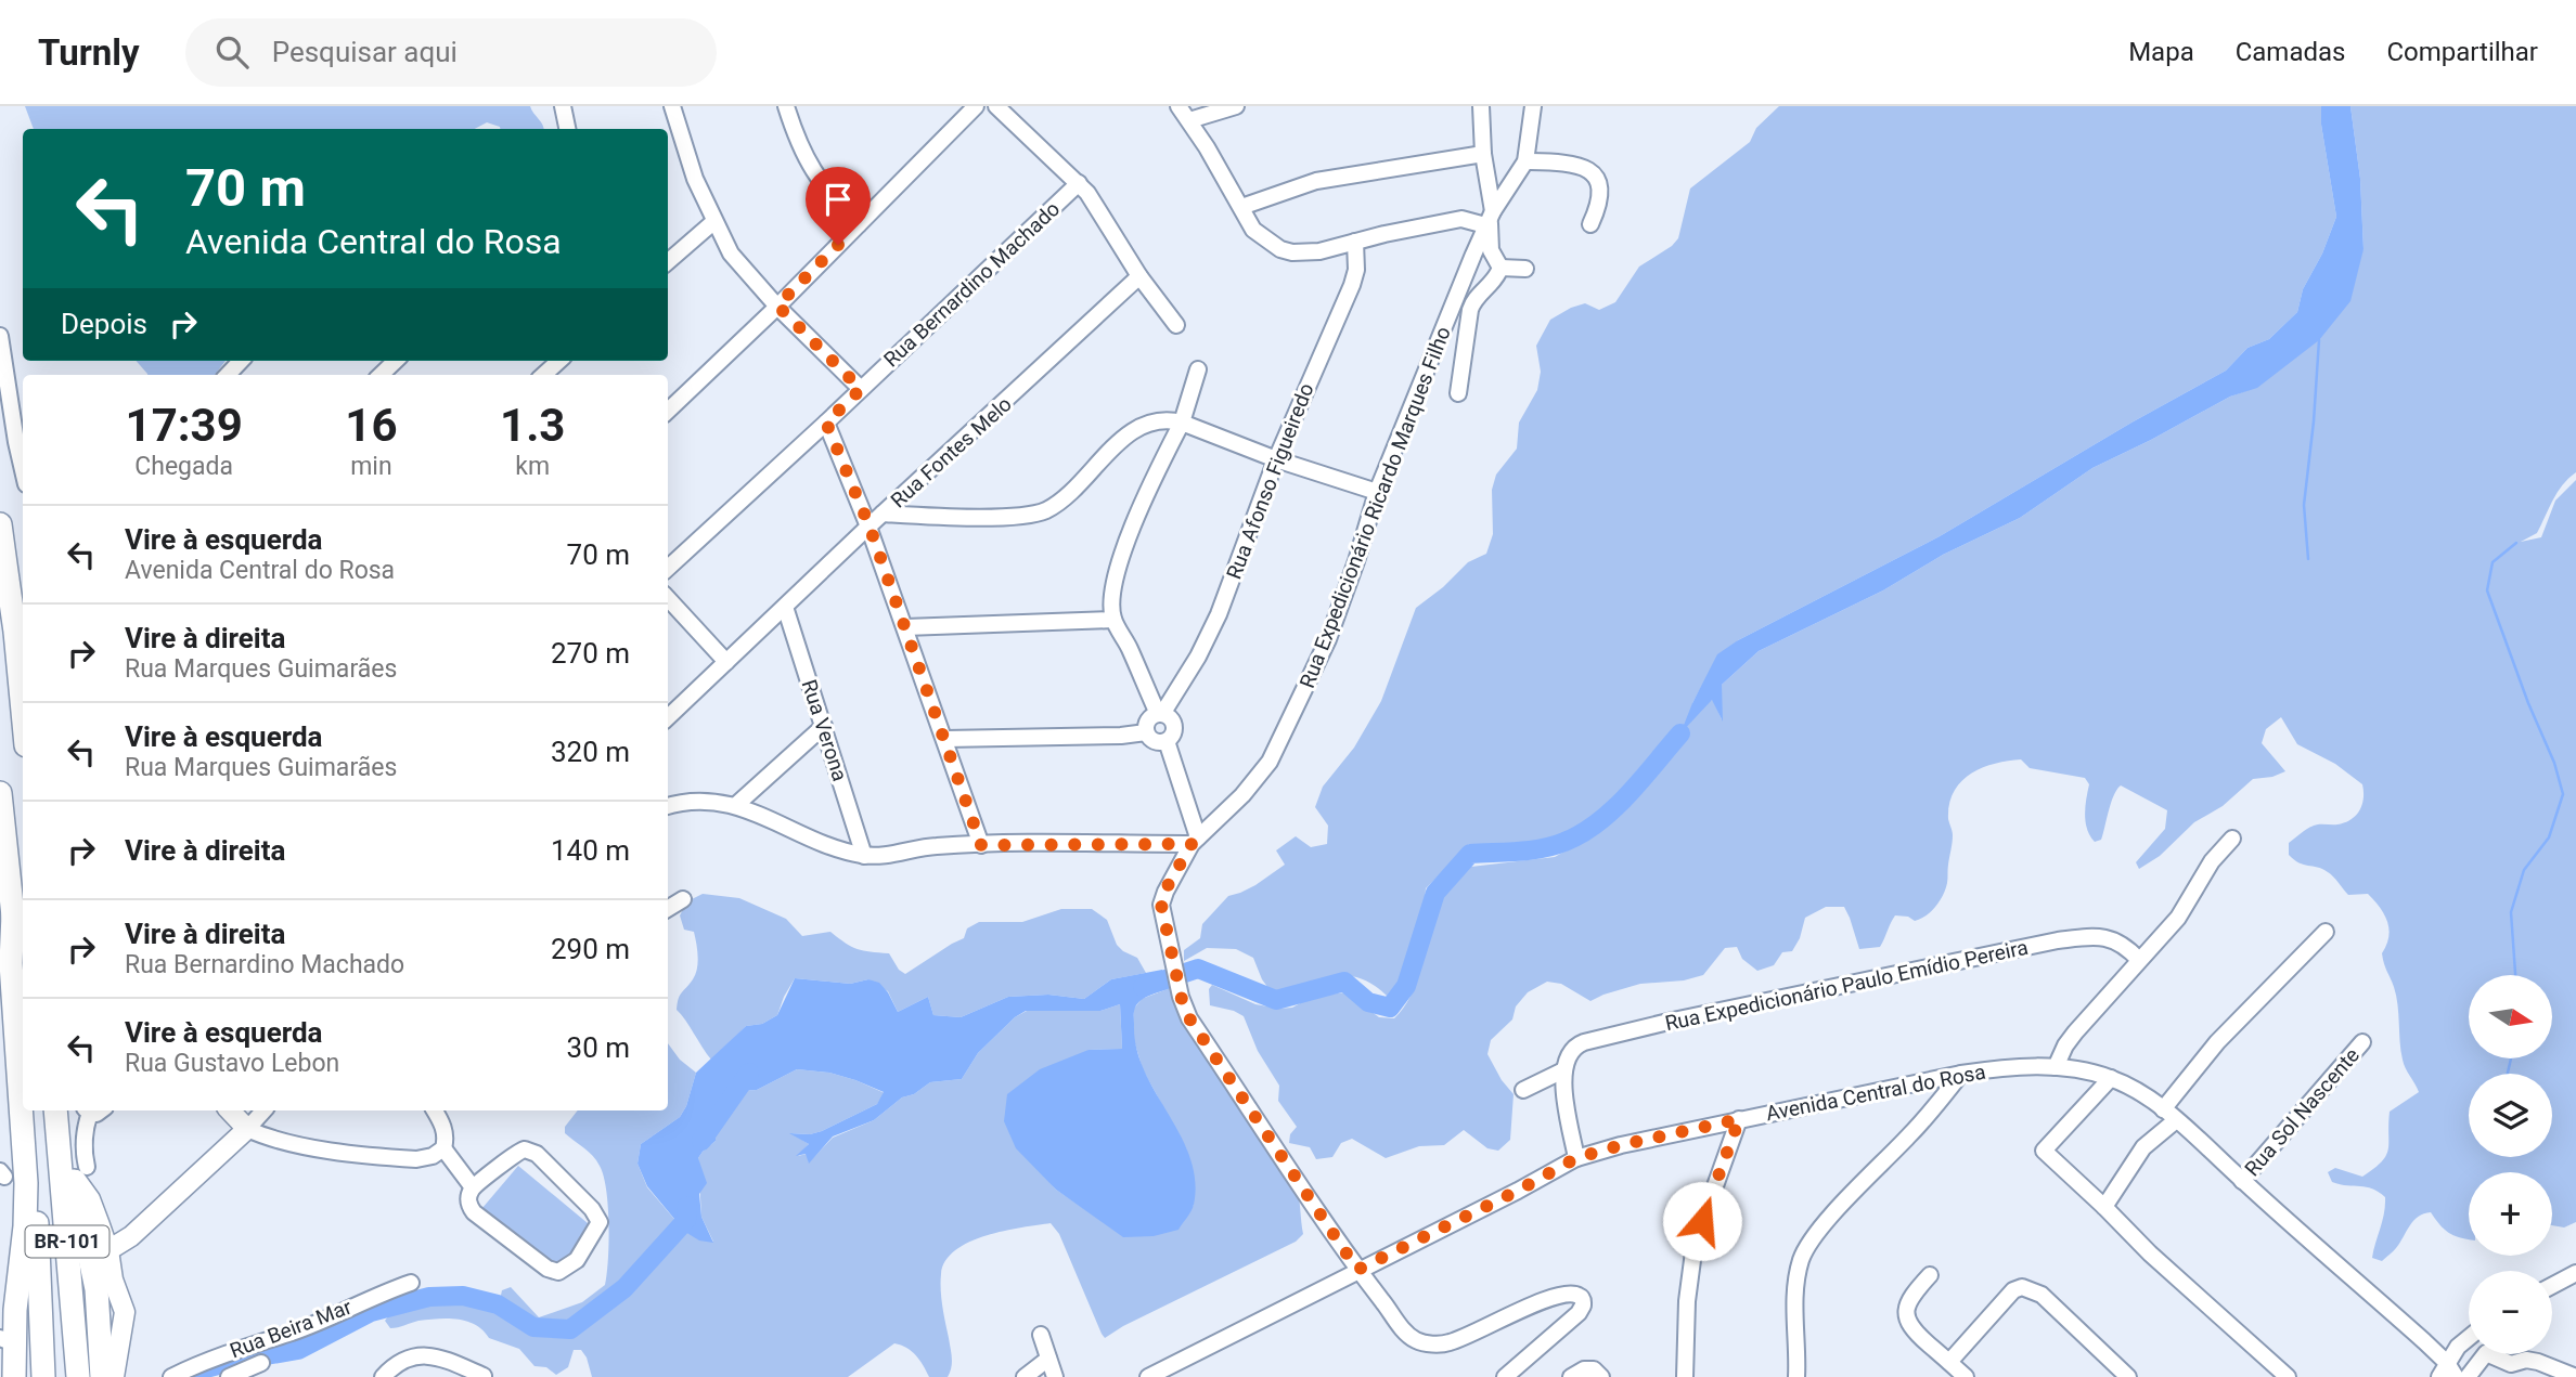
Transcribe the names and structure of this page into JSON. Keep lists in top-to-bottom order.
{
  "streets": {
    "highway": ["BR-101"],
    "street": [
      "Rua Bernardino Machado",
      "Rua Fontes Melo",
      "Rua Afonso Figueiredo",
      "Rua Expedicionário Ricardo Marques Filho",
      "Rua Verona",
      "Rua Expedicionário Paulo Emídio Pereira",
      "Avenida Central do Rosa",
      "Rua Sol Nascente",
      "Rua Beira Mar"
    ]
  },
  "crossings": [
    ["Rua Fontes Melo", "Rua Verona"],
    ["Rua Expedicionário Ricardo Marques Filho", "Avenida Central do Rosa"],
    ["Avenida Central do Rosa", "Rua Sol Nascente"]
  ],
  "north": "right",
  "page": {
    "header": "Turnly",
    "search": "Pesquisar aqui",
    "nav": ["Mapa", "Camadas", "Compartilhar"],
    "turn": ["70 m", "Avenida Central do Rosa"],
    "then": "Depois",
    "eta": [
      "17:39",
      "Chegada",
      "16",
      "min",
      "1.3",
      "km"
    ],
    "list": [
      {
        "name": "Vire à esquerda",
        "note": "Avenida Central do Rosa",
        "value": "70 m"
      },
      {
        "name": "Vire à direita",
        "note": "Rua Marques Guimarães",
        "value": "270 m"
      },
      {
        "name": "Vire à esquerda",
        "note": "Rua Marques Guimarães",
        "value": "320 m"
      },
      {
        "name": "Vire à direita",
        "value": "140 m"
      },
      {
        "name": "Vire à direita",
        "note": "Rua Bernardino Machado",
        "value": "290 m"
      },
      {
        "name": "Vire à esquerda",
        "note": "Rua Gustavo Lebon",
        "value": "30 m"
      }
    ],
    "map_buttons": ["+", "−"]
  }
}
